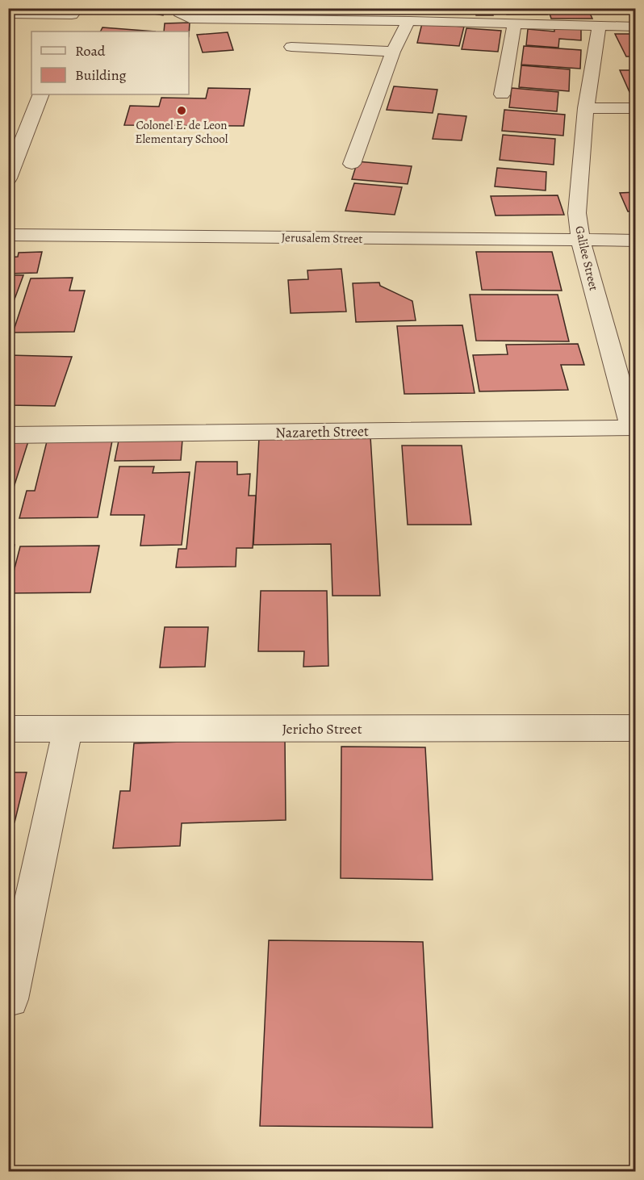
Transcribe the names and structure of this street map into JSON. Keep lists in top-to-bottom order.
{
  "streets": {
    "street": [
      "Jerusalem Street",
      "Galilee Street",
      "Nazareth Street",
      "Jericho Street"
    ]
  },
  "crossings": [
    ["Jerusalem Street", "Galilee Street"],
    ["Galilee Street", "Nazareth Street"]
  ],
  "places": ["Colonel E. de Leon Elementary School"],
  "legend": ["Road", "Building"]
}
